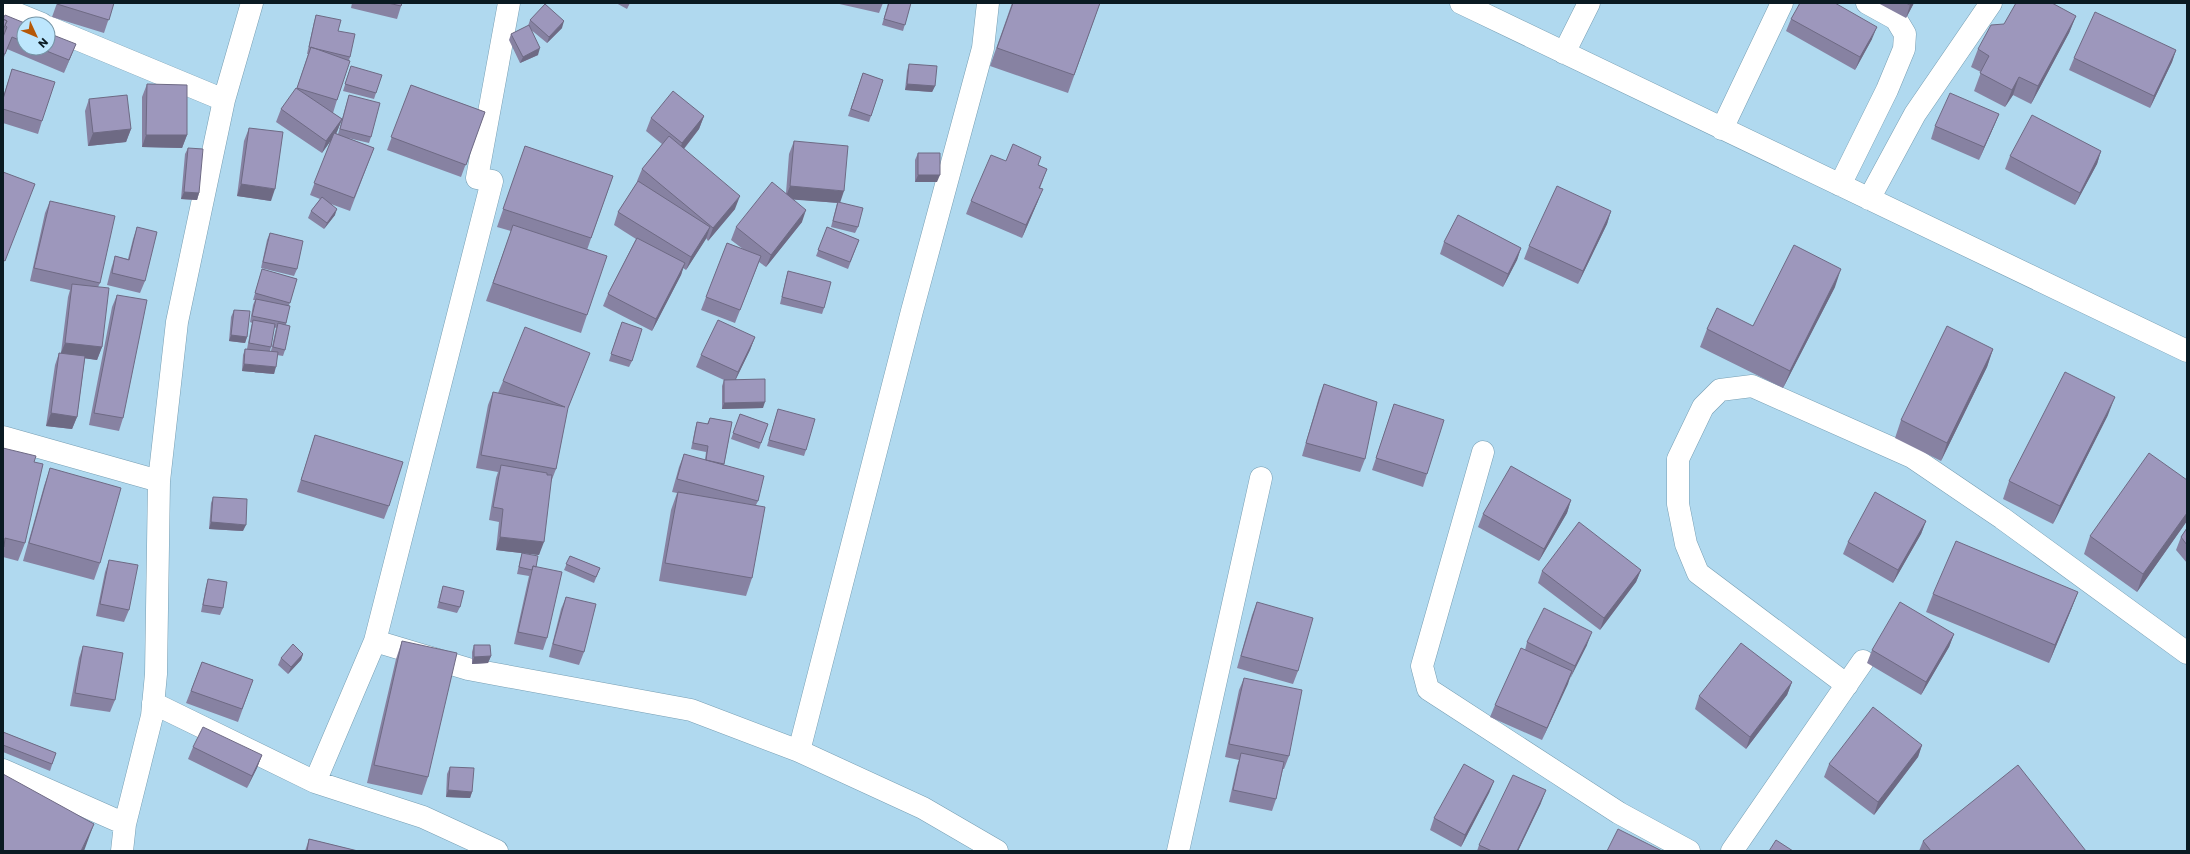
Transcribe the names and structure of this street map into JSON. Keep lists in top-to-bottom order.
{
  "north": "bottom right"
}
